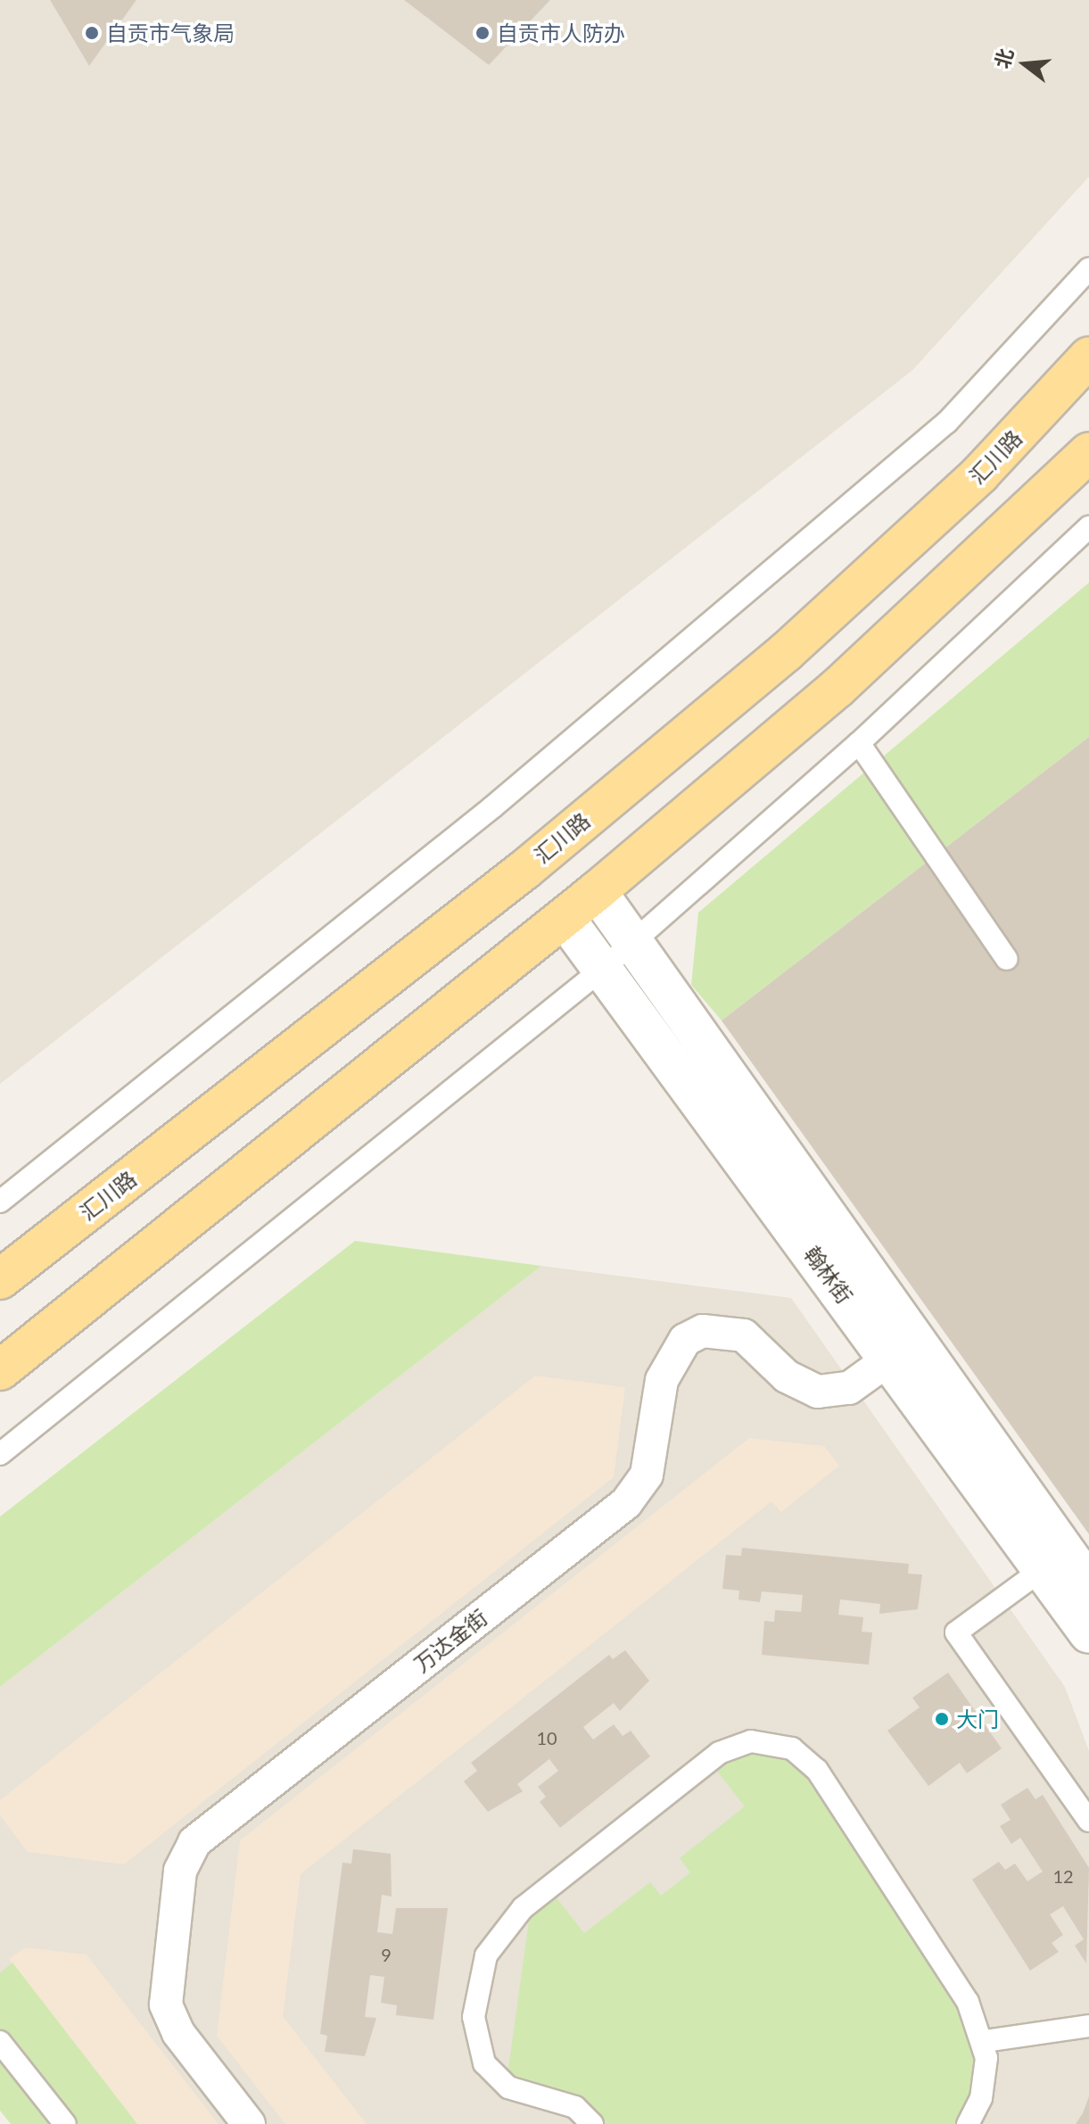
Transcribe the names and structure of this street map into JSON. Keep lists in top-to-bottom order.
{
  "streets": {
    "main road": ["汇川路"],
    "street": ["翰林街", "万达金街"]
  },
  "crossings": [
    ["翰林街", "万达金街"]
  ],
  "places": ["自贡市气象局", "自贡市人防办", "大门"],
  "house_numbers": ["10", "12", "9"],
  "north": "left"
}
